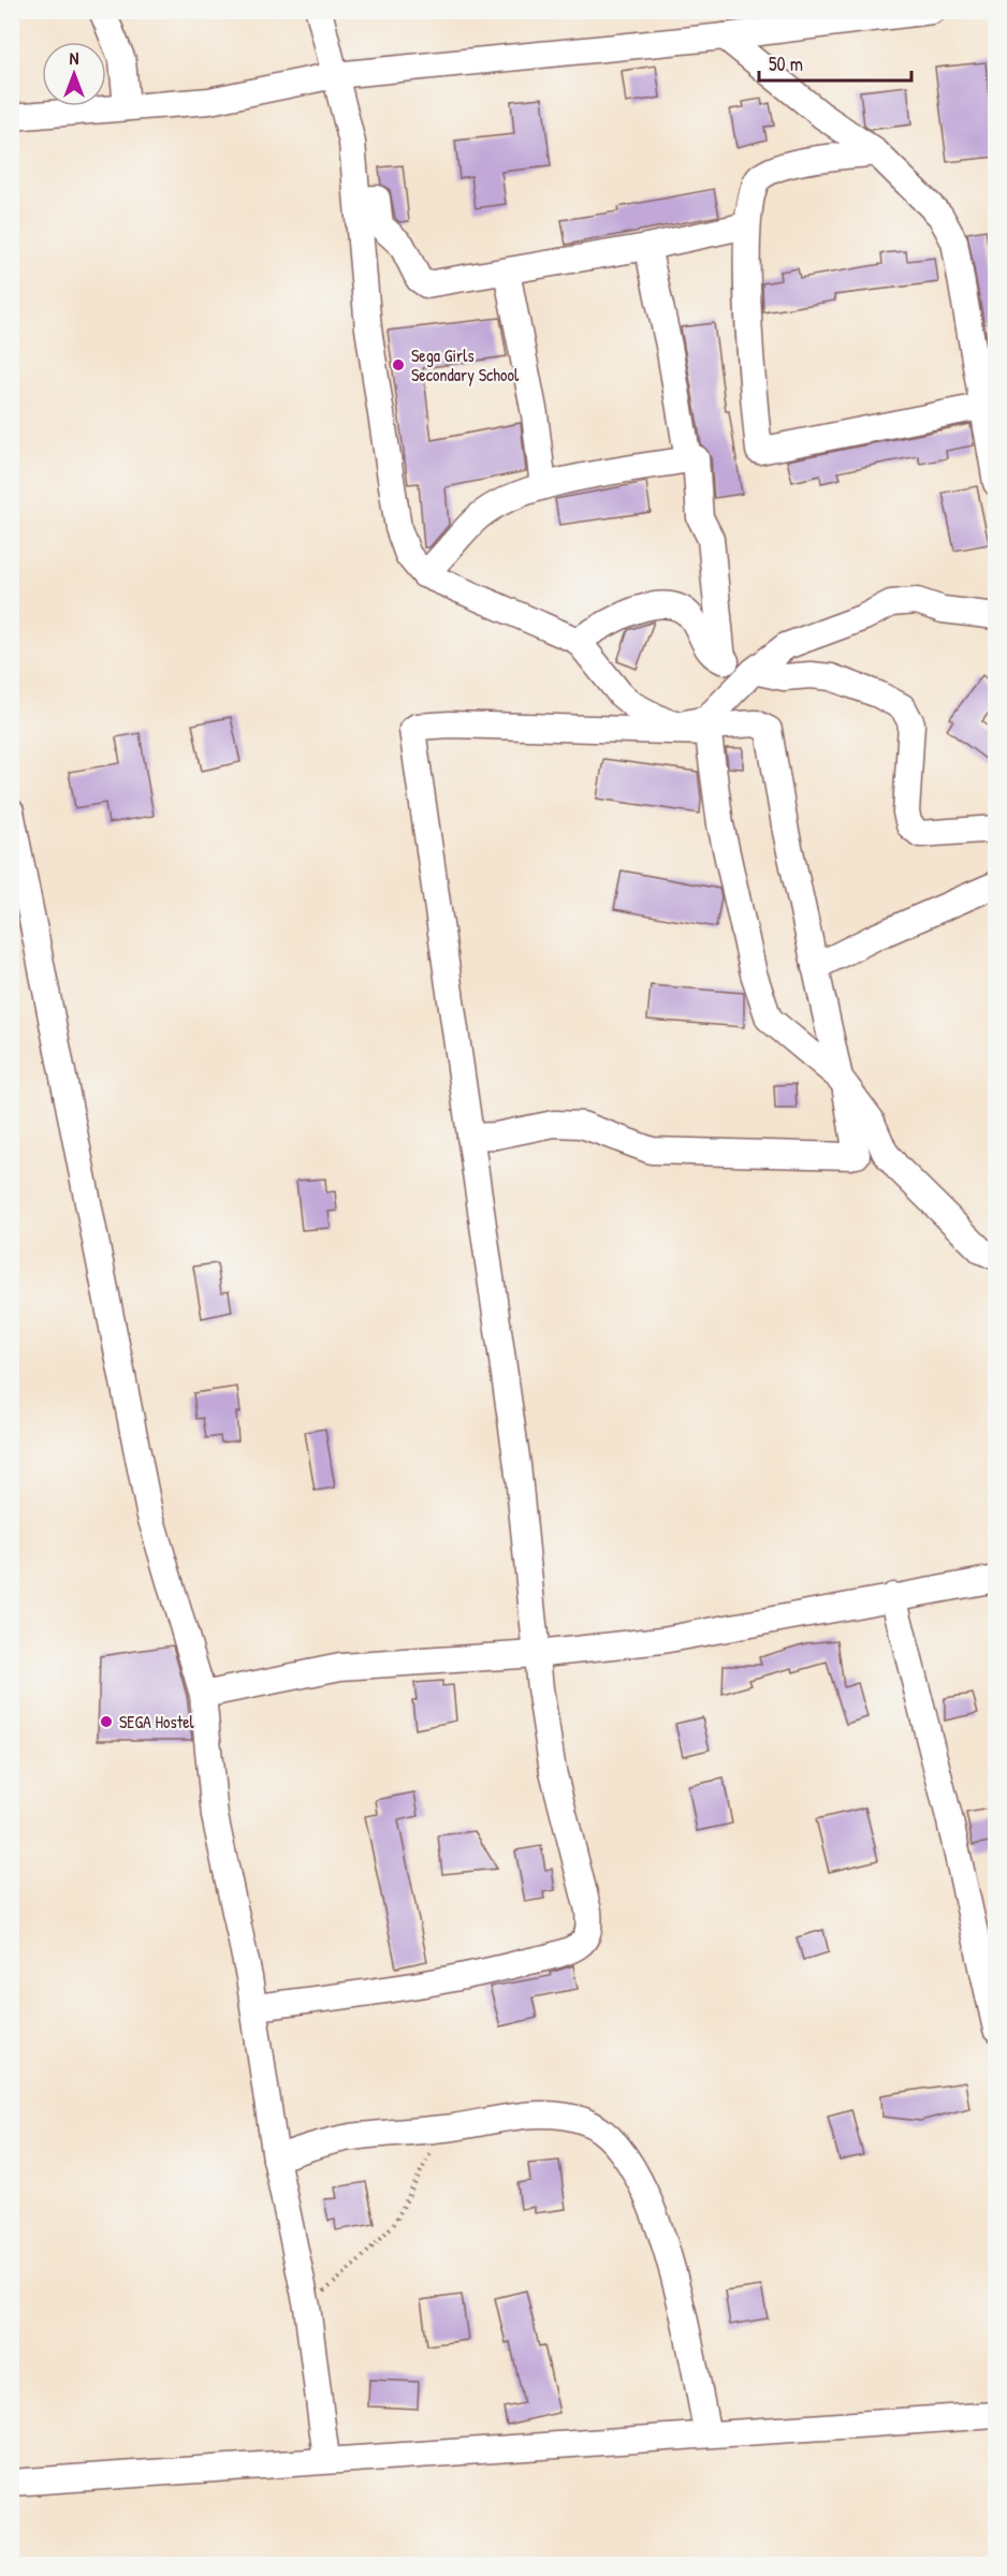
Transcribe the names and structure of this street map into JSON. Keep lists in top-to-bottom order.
{
  "places": ["Sega Girls Secondary School", "SEGA Hostel"],
  "scale_bar": "50 m",
  "north": "top"
}
